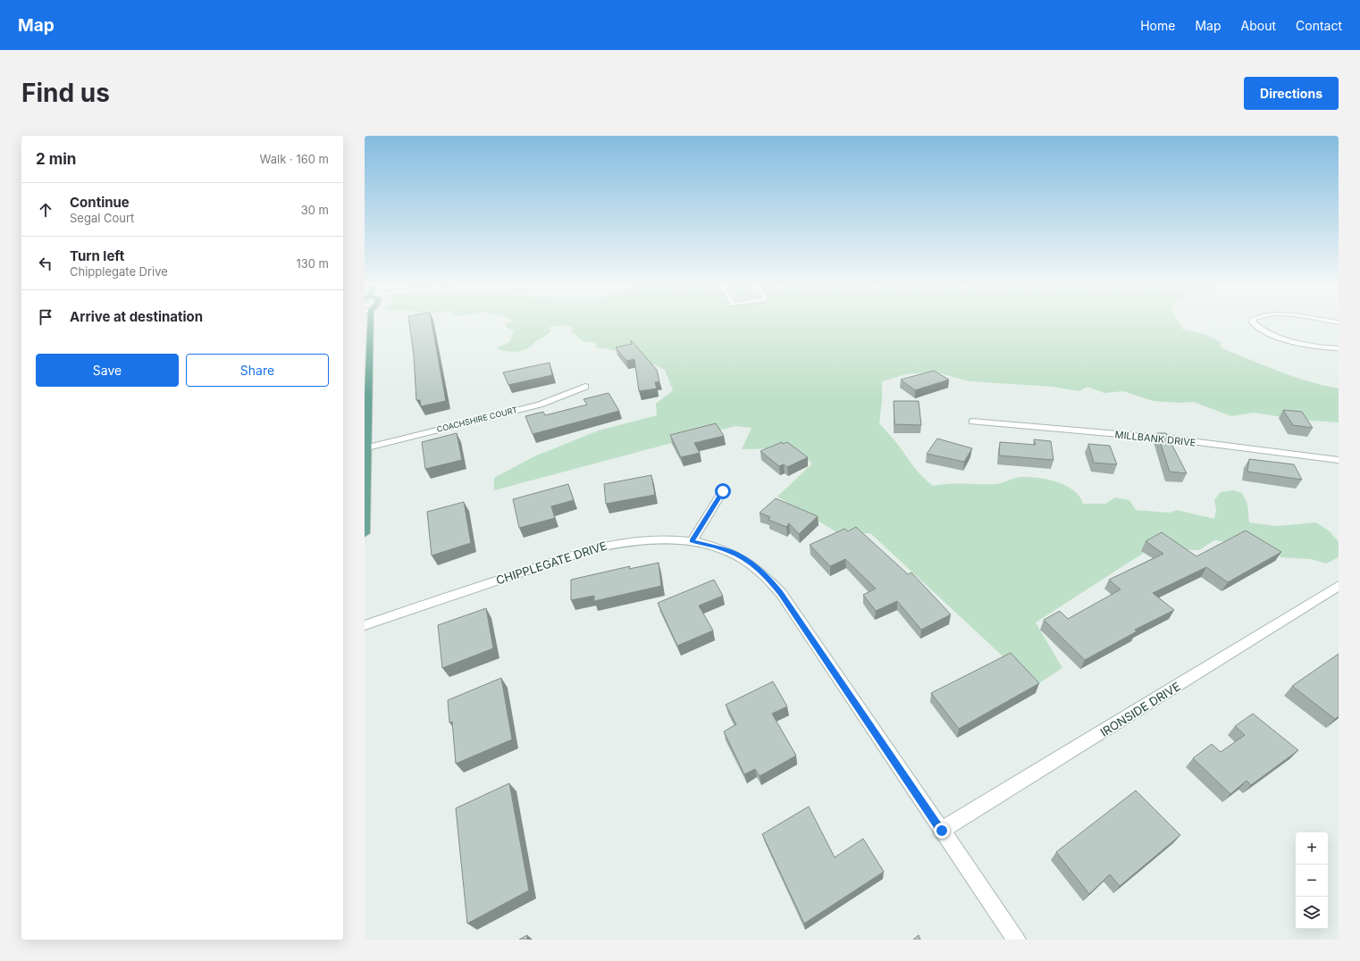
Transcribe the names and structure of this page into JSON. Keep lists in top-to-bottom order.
{
  "streets": {
    "street": [
      "COACHSHIRE COURT",
      "MILLBANK DRIVE",
      "CHIPPLEGATE DRIVE",
      "IRONSIDE DRIVE"
    ]
  },
  "crossings": [
    ["CHIPPLEGATE DRIVE", "IRONSIDE DRIVE"]
  ],
  "page": {
    "header": "Map",
    "nav": [
      "Home",
      "Map",
      "About",
      "Contact"
    ],
    "buttons": [
      "Directions",
      ["Save", "Share"]
    ],
    "title": "Find us",
    "heading": ["2 min", "Walk · 160 m"],
    "list": [
      ["Continue", "Segal Court", "30 m"],
      ["Turn left", "Chipplegate Drive", "130 m"],
      "Arrive at destination"
    ],
    "map_buttons": ["+", "−"]
  }
}
